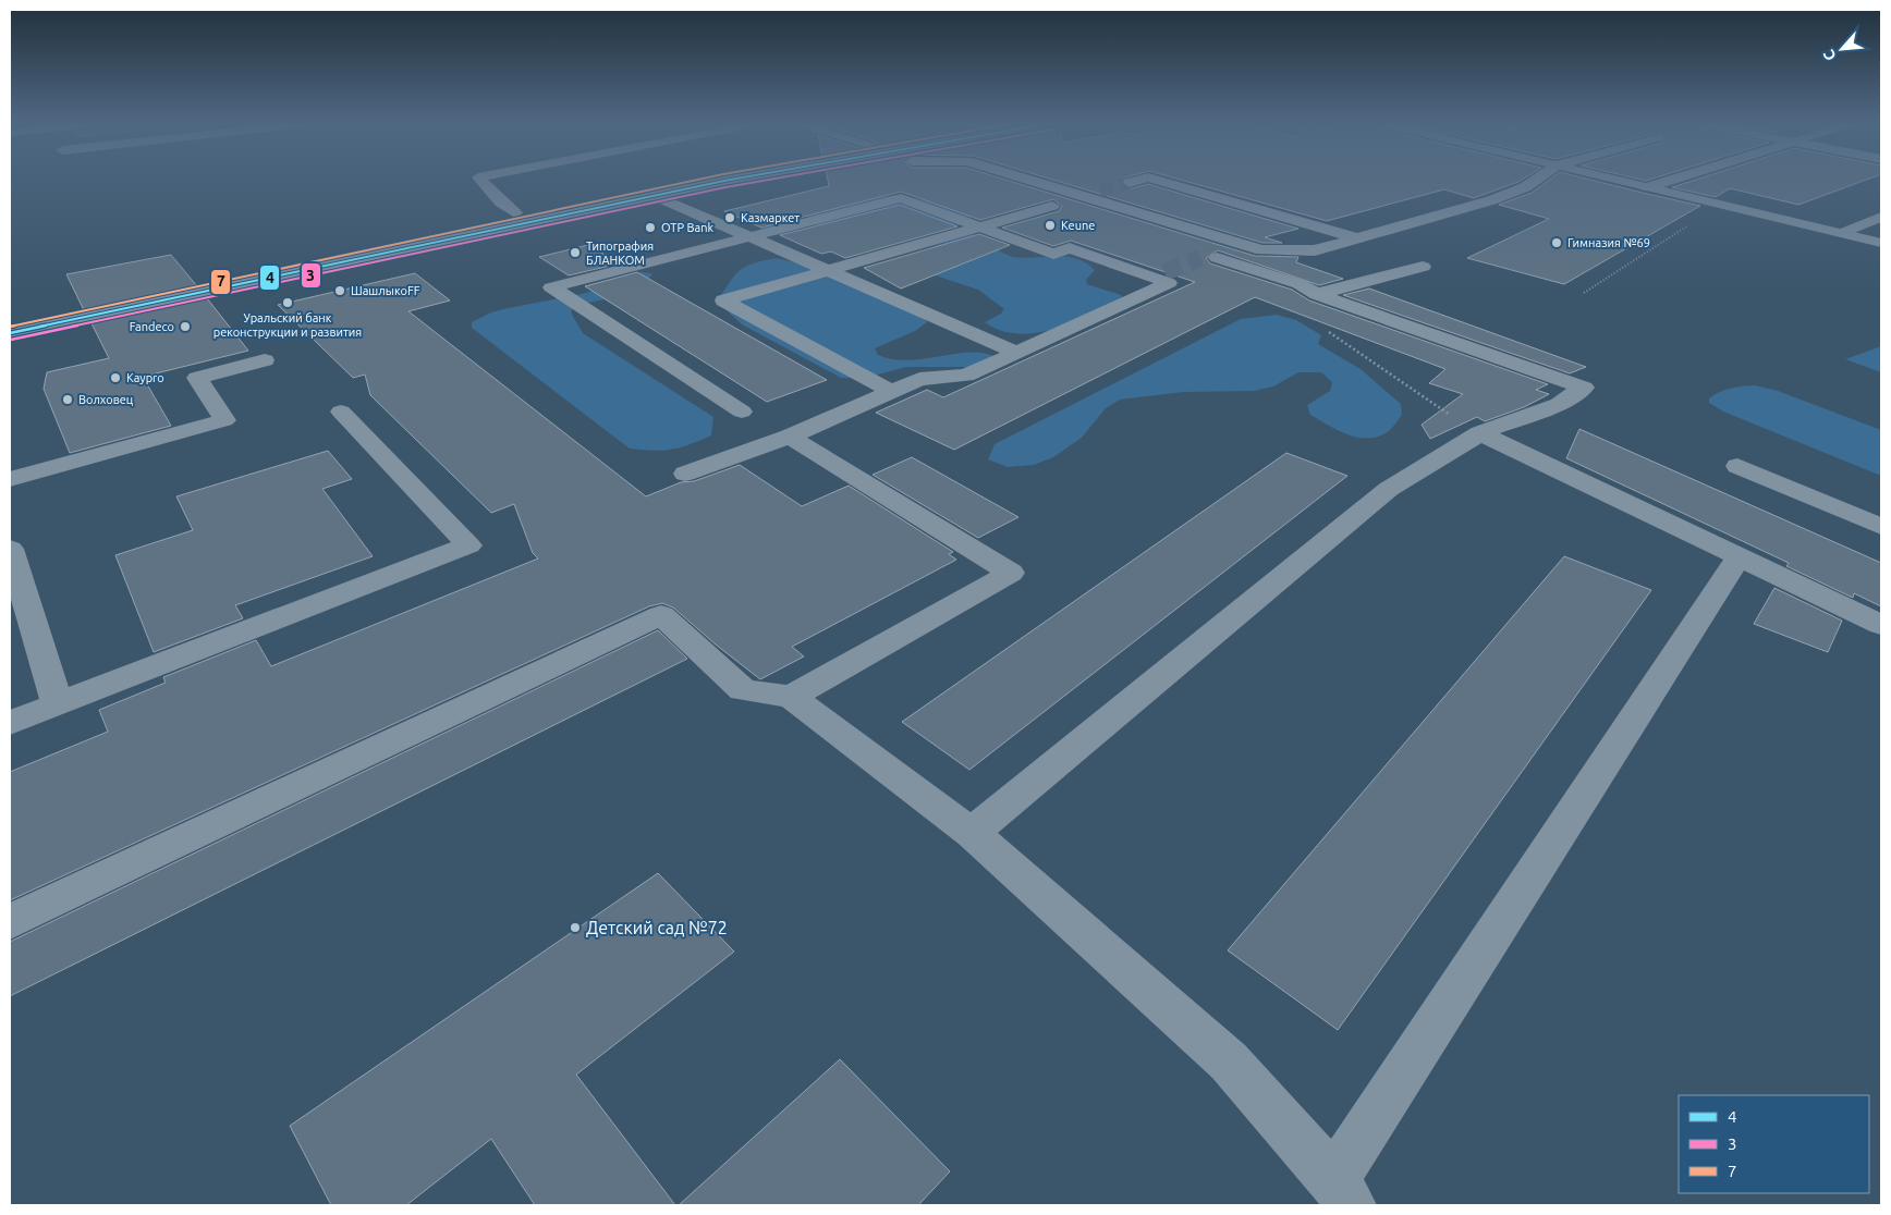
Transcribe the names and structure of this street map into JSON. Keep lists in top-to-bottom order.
{
  "places": [
    "Казмаркет",
    "Keune",
    "OTP Bank",
    "Гимназия №69",
    "Типография БЛАНКОМ",
    "ШашлыкoFF",
    "Уральский банк реконструкции и развития",
    "Fandeco",
    "Kaypro",
    "Волховец",
    "Детский сад №72"
  ],
  "lines": ["transit line 4", "transit line 3", "transit line 7"],
  "legend": ["4", "3", "7"],
  "north": "bottom left"
}
